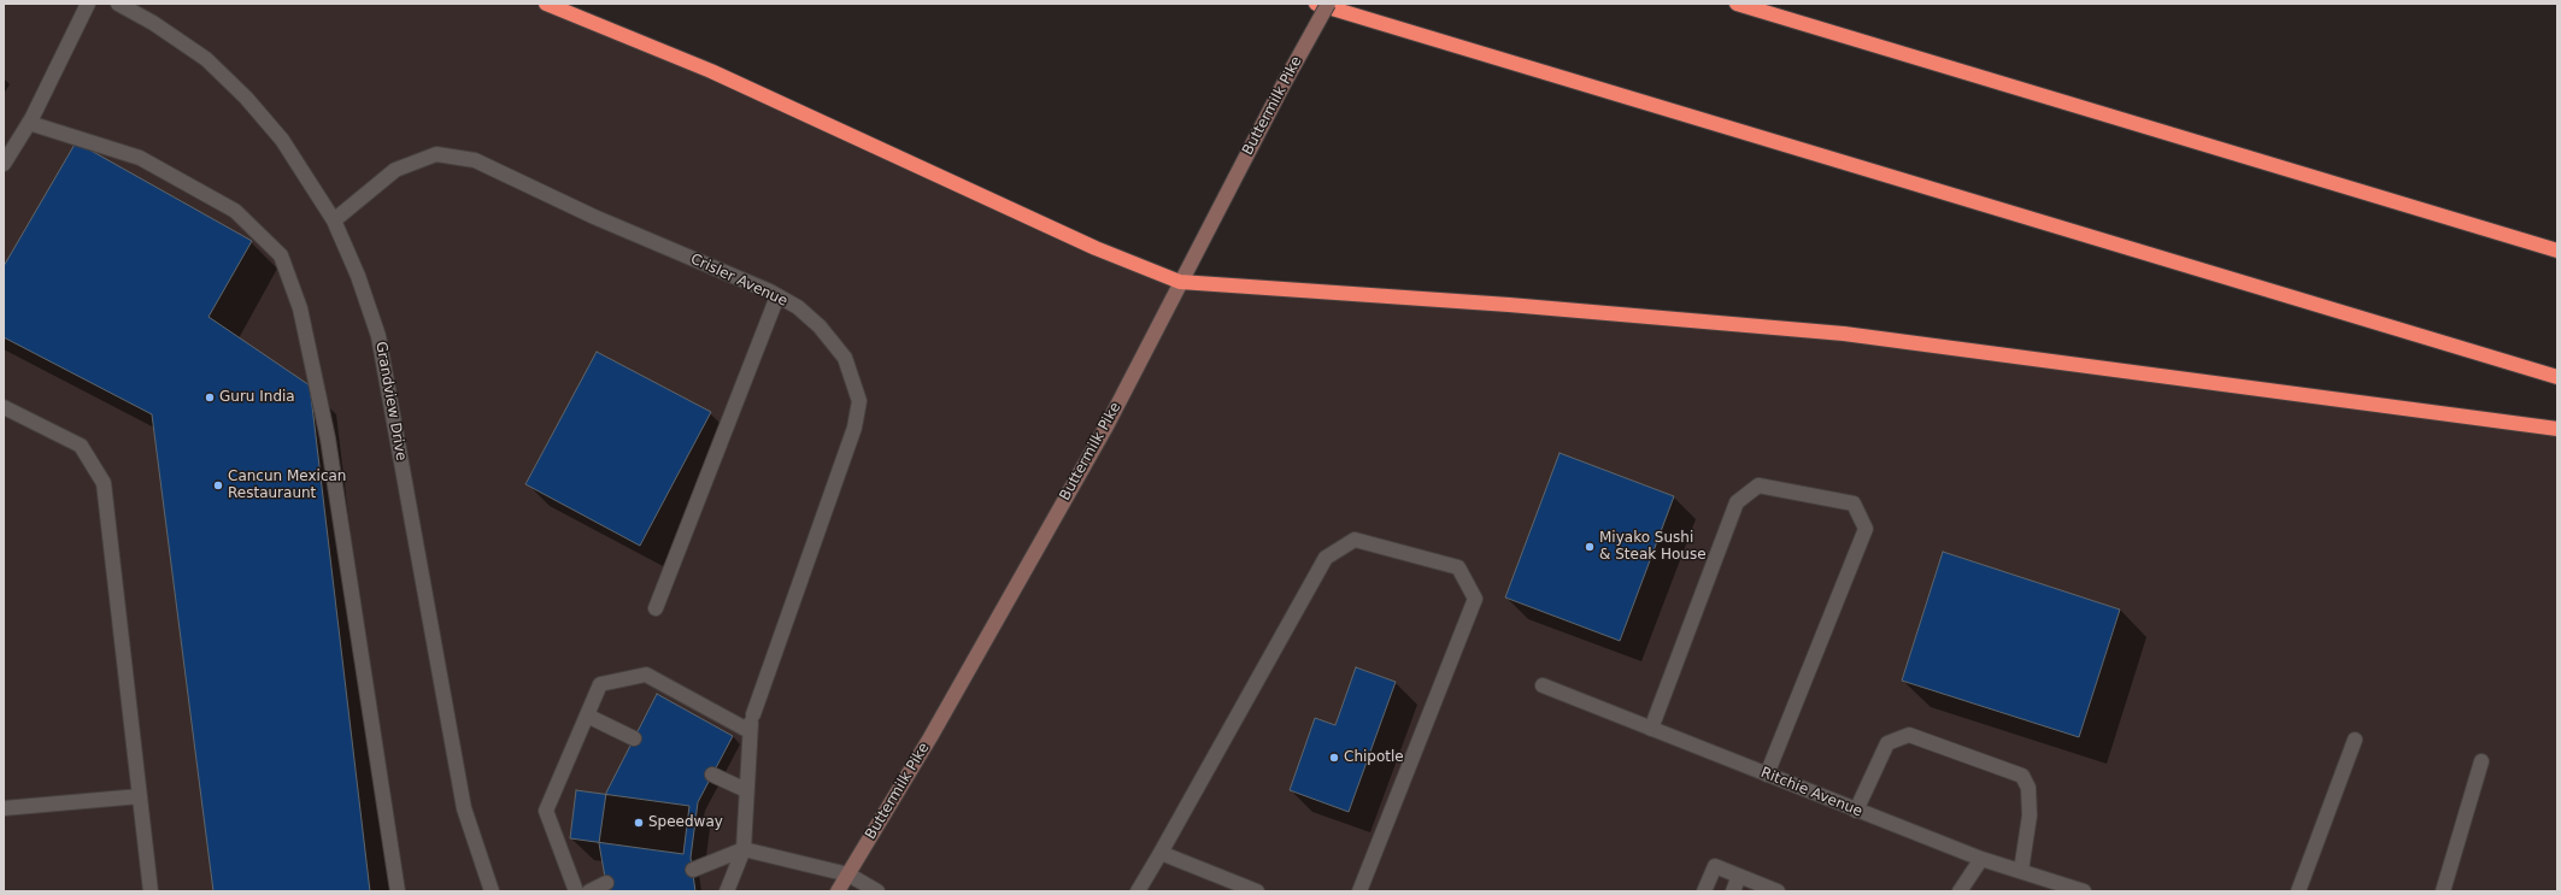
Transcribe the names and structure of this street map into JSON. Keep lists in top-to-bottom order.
{
  "streets": {
    "main road": ["Buttermilk Pike"],
    "street": ["Crisler Avenue", "Grandview Drive", "Ritchie Avenue"]
  },
  "crossings": [
    ["Crisler Avenue", "Grandview Drive"]
  ],
  "places": [
    "Guru India",
    "Cancun Mexican Restauraunt",
    "Miyako Sushi & Steak House",
    "Chipotle",
    "Speedway"
  ]
}
